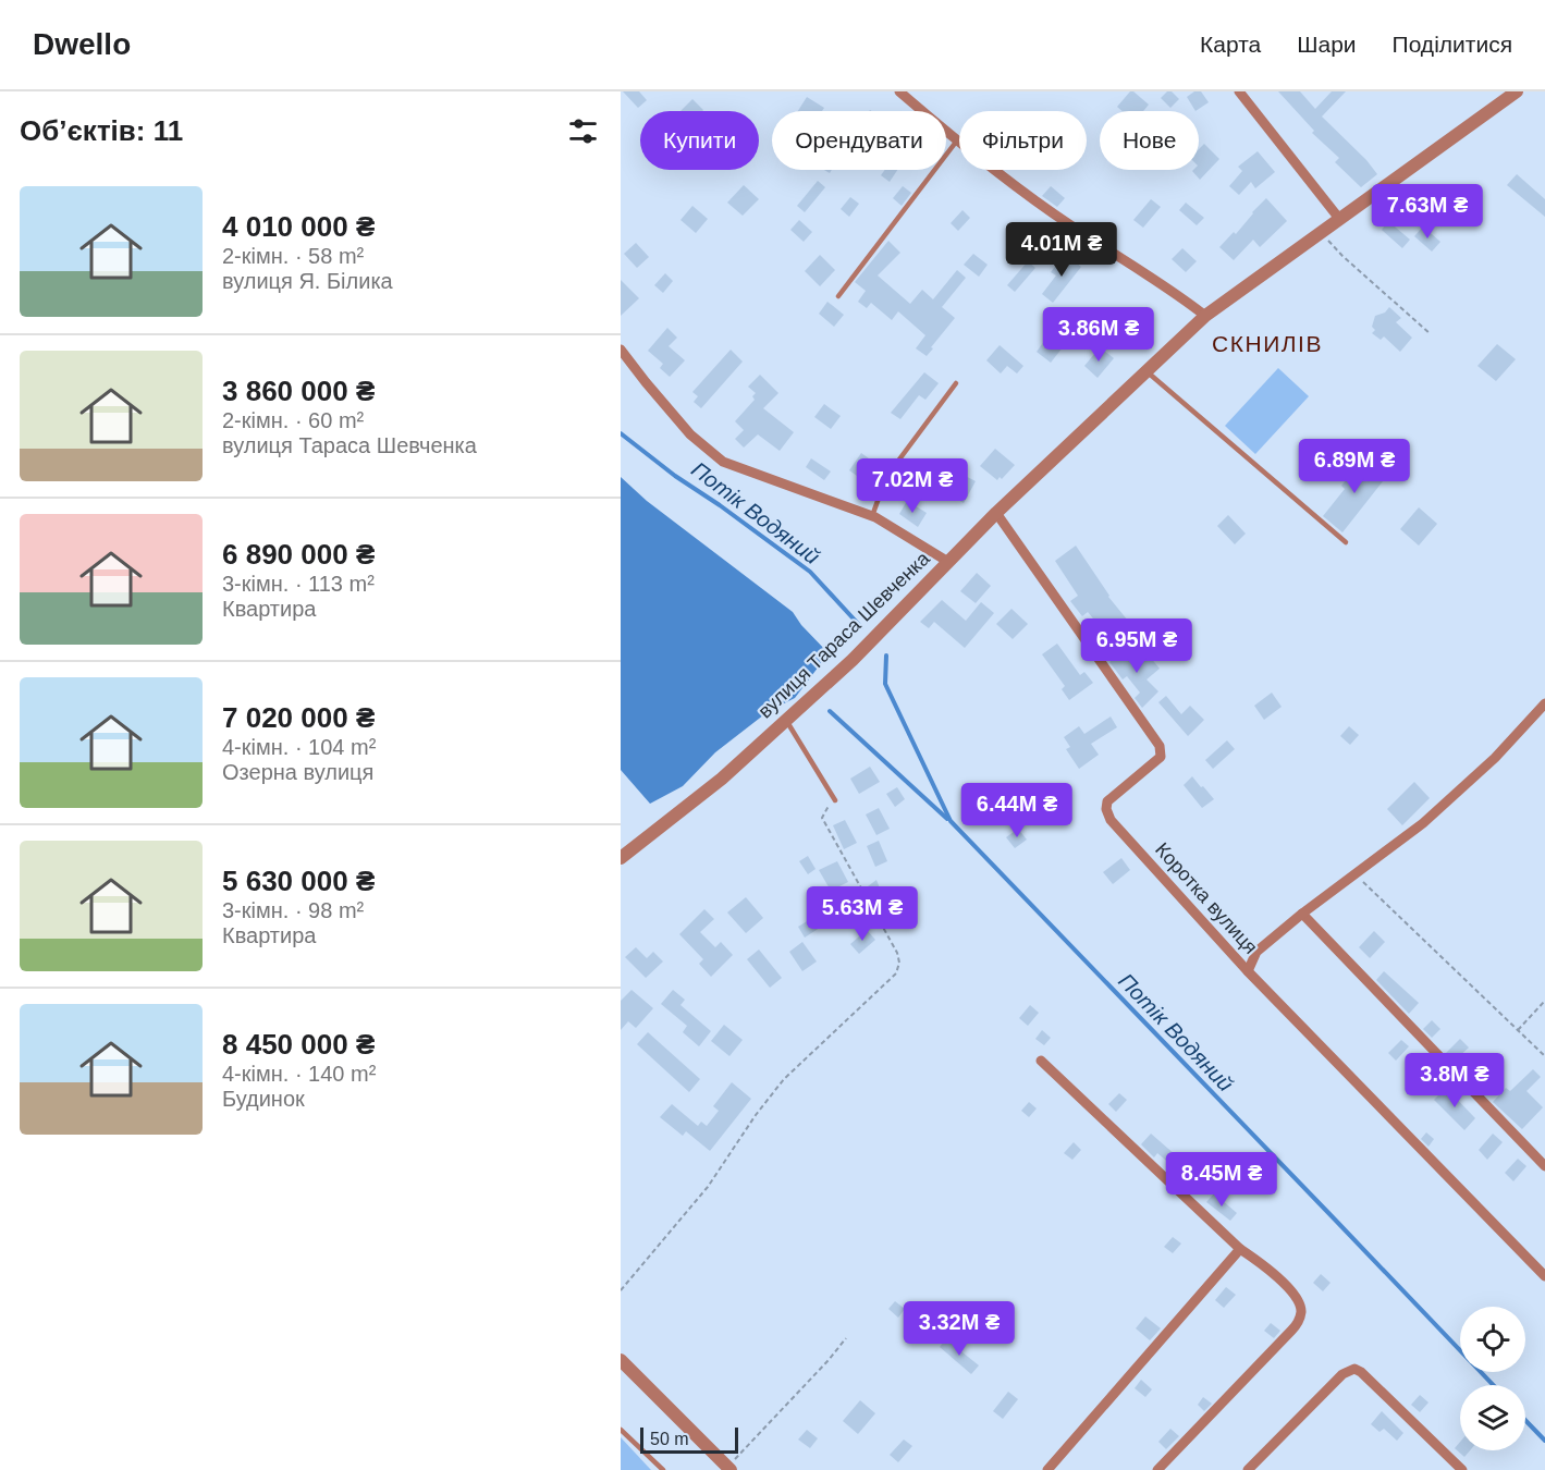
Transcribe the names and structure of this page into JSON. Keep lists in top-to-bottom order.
{
  "streets": {
    "street": ["вулиця Тараса Шевченка", "Коротка вулиця"]
  },
  "crossings": [
    ["вулиця Тараса Шевченка", "Коротка вулиця"]
  ],
  "districts": ["СКНИЛІВ"],
  "water": ["Потік Водяний"],
  "scale_bar": "50 m",
  "page": {
    "header": "Dwello",
    "nav": ["Карта", "Шари", "Поділитися"],
    "heading": "Об’єктів: 11",
    "chip": [
      "Купити",
      "Орендувати",
      "Фільтри",
      "Нове"
    ],
    "list": [
      {
        "name": "4 010 000 ₴",
        "note": "2-кімн. · 58 m² · вулиця Я. Білика"
      },
      {
        "name": "3 860 000 ₴",
        "note": "2-кімн. · 60 m² · вулиця Тараса Шевченка"
      },
      {
        "name": "6 890 000 ₴",
        "note": "3-кімн. · 113 m² · Квартира"
      },
      {
        "name": "7 020 000 ₴",
        "note": "4-кімн. · 104 m² · Озерна вулиця"
      },
      {
        "name": "5 630 000 ₴",
        "note": "3-кімн. · 98 m² · Квартира"
      },
      {
        "name": "8 450 000 ₴",
        "note": "4-кімн. · 140 m² · Будинок"
      }
    ],
    "price": [
      "7.63M ₴",
      "4.01M ₴",
      "3.86M ₴",
      "6.89M ₴",
      "7.02M ₴",
      "6.95M ₴",
      "6.44M ₴",
      "5.63M ₴",
      "3.8M ₴",
      "8.45M ₴",
      "3.32M ₴"
    ],
    "scale": "50 m"
  }
}
